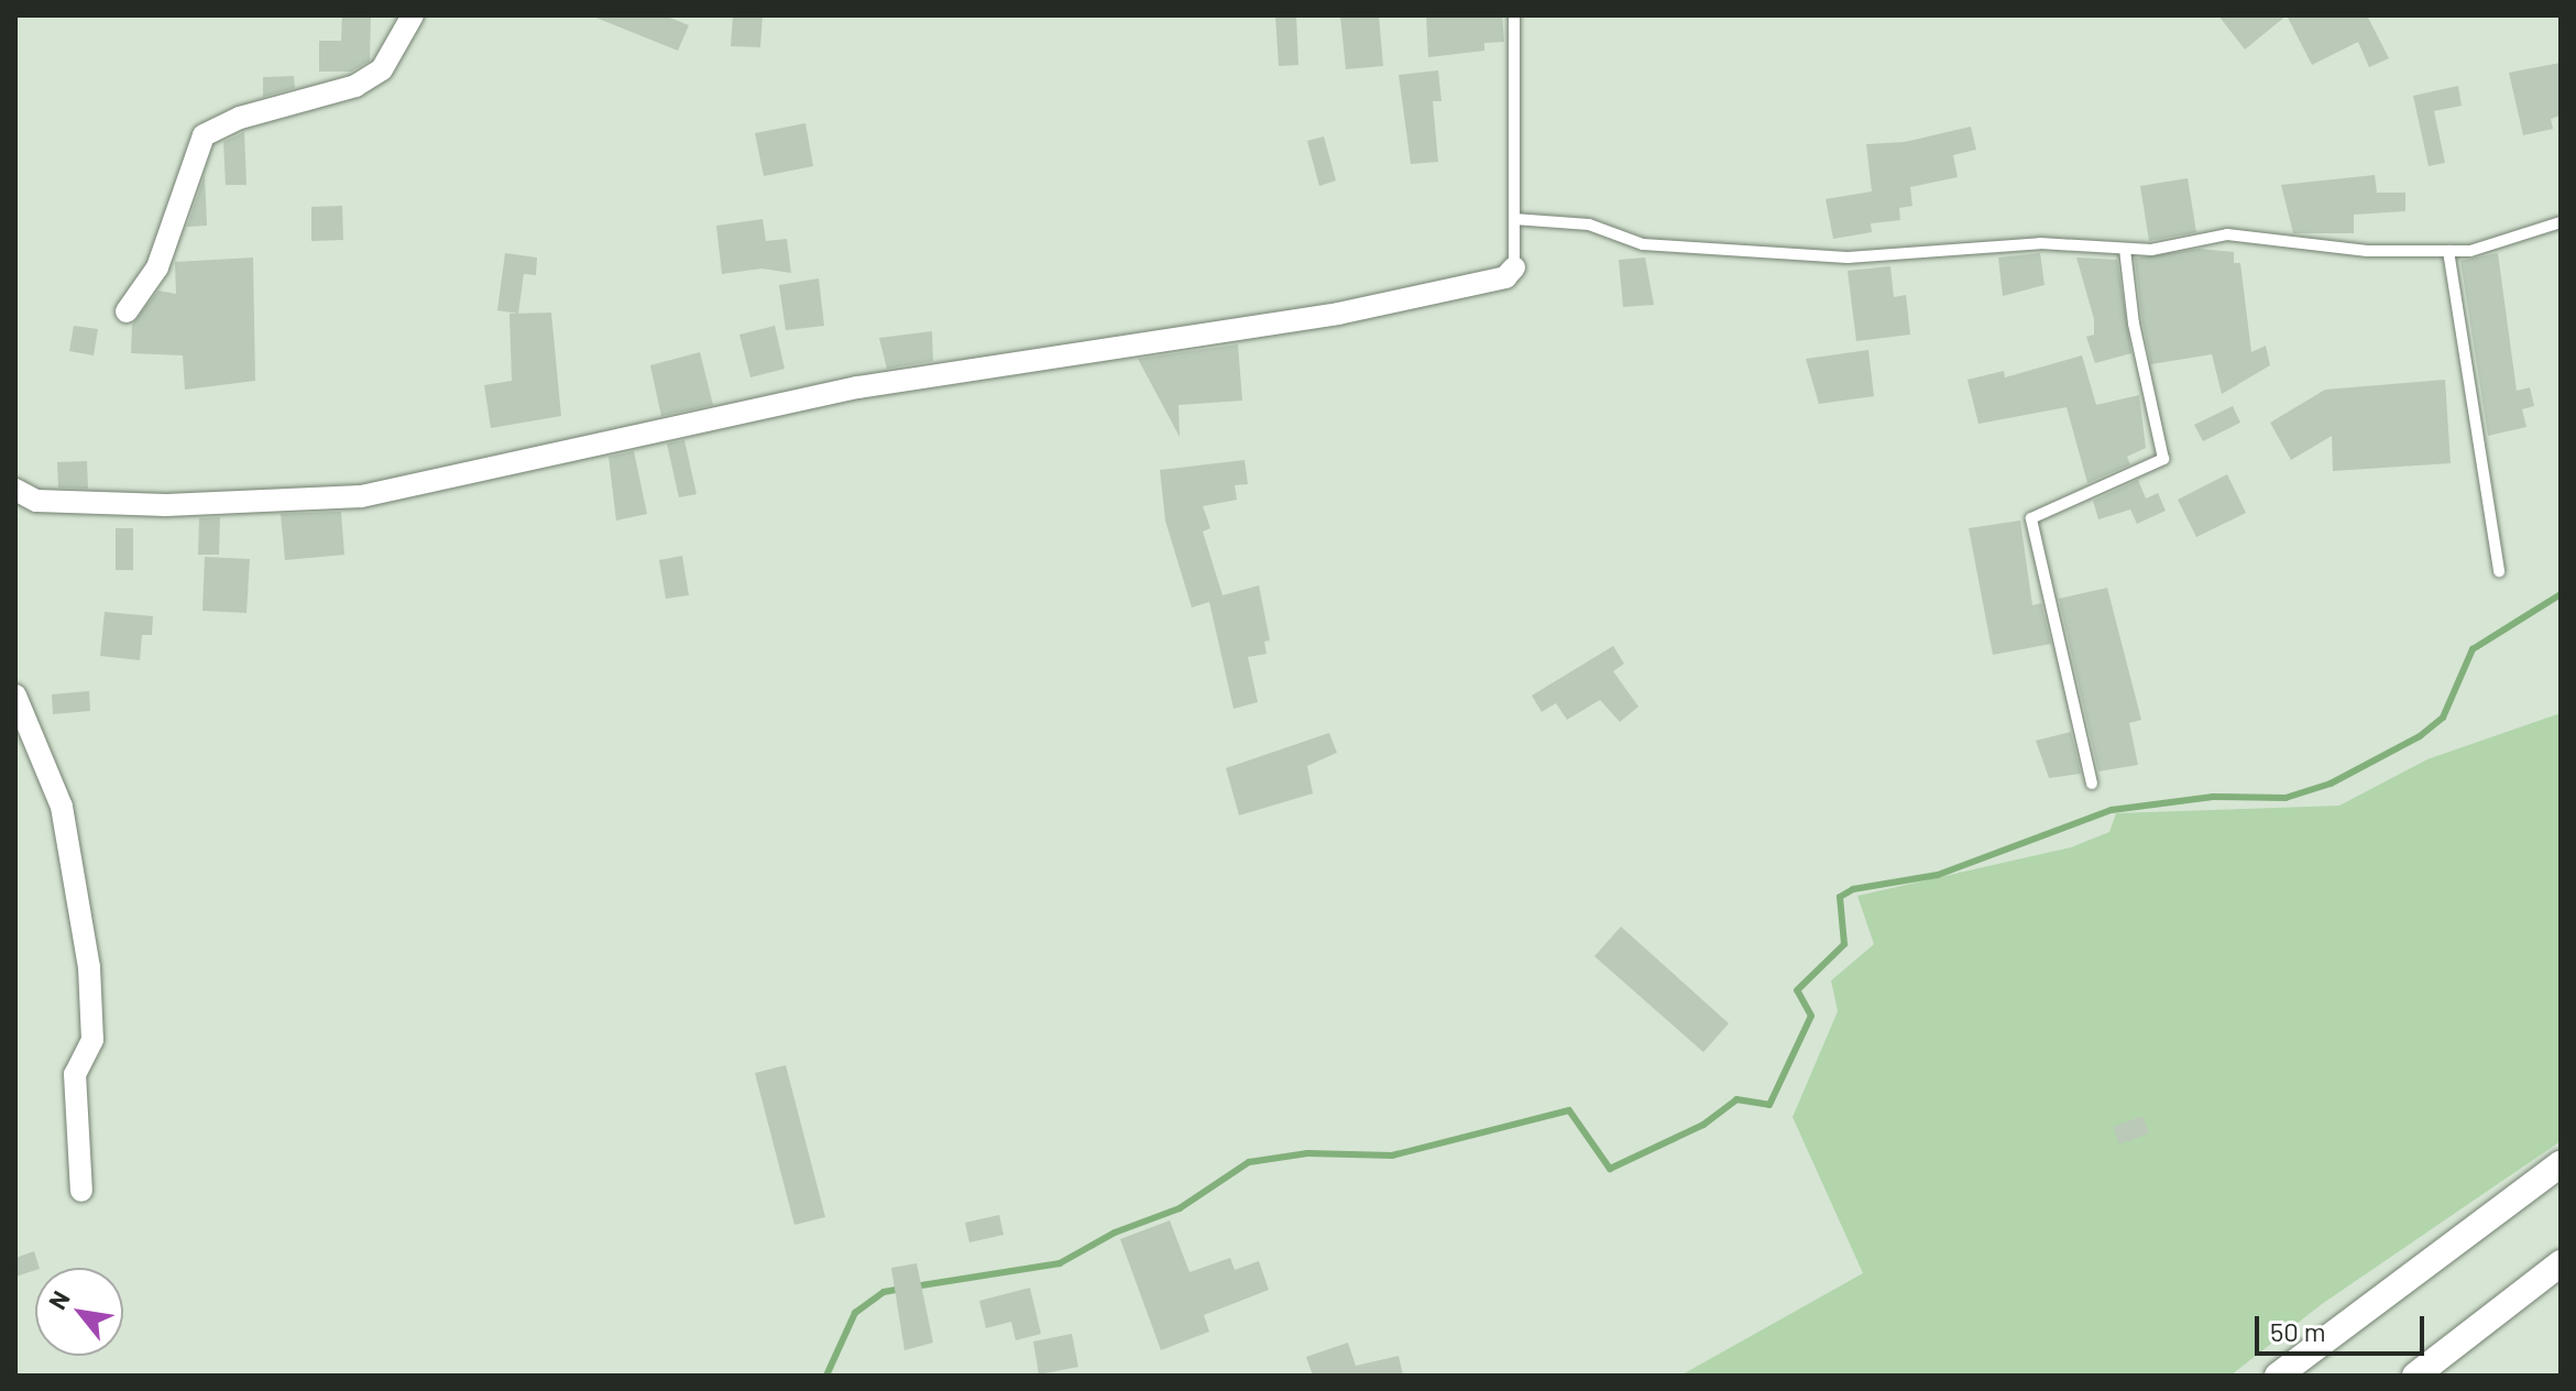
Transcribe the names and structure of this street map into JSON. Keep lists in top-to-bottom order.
{
  "scale_bar": "50 m",
  "north": "top left"
}
